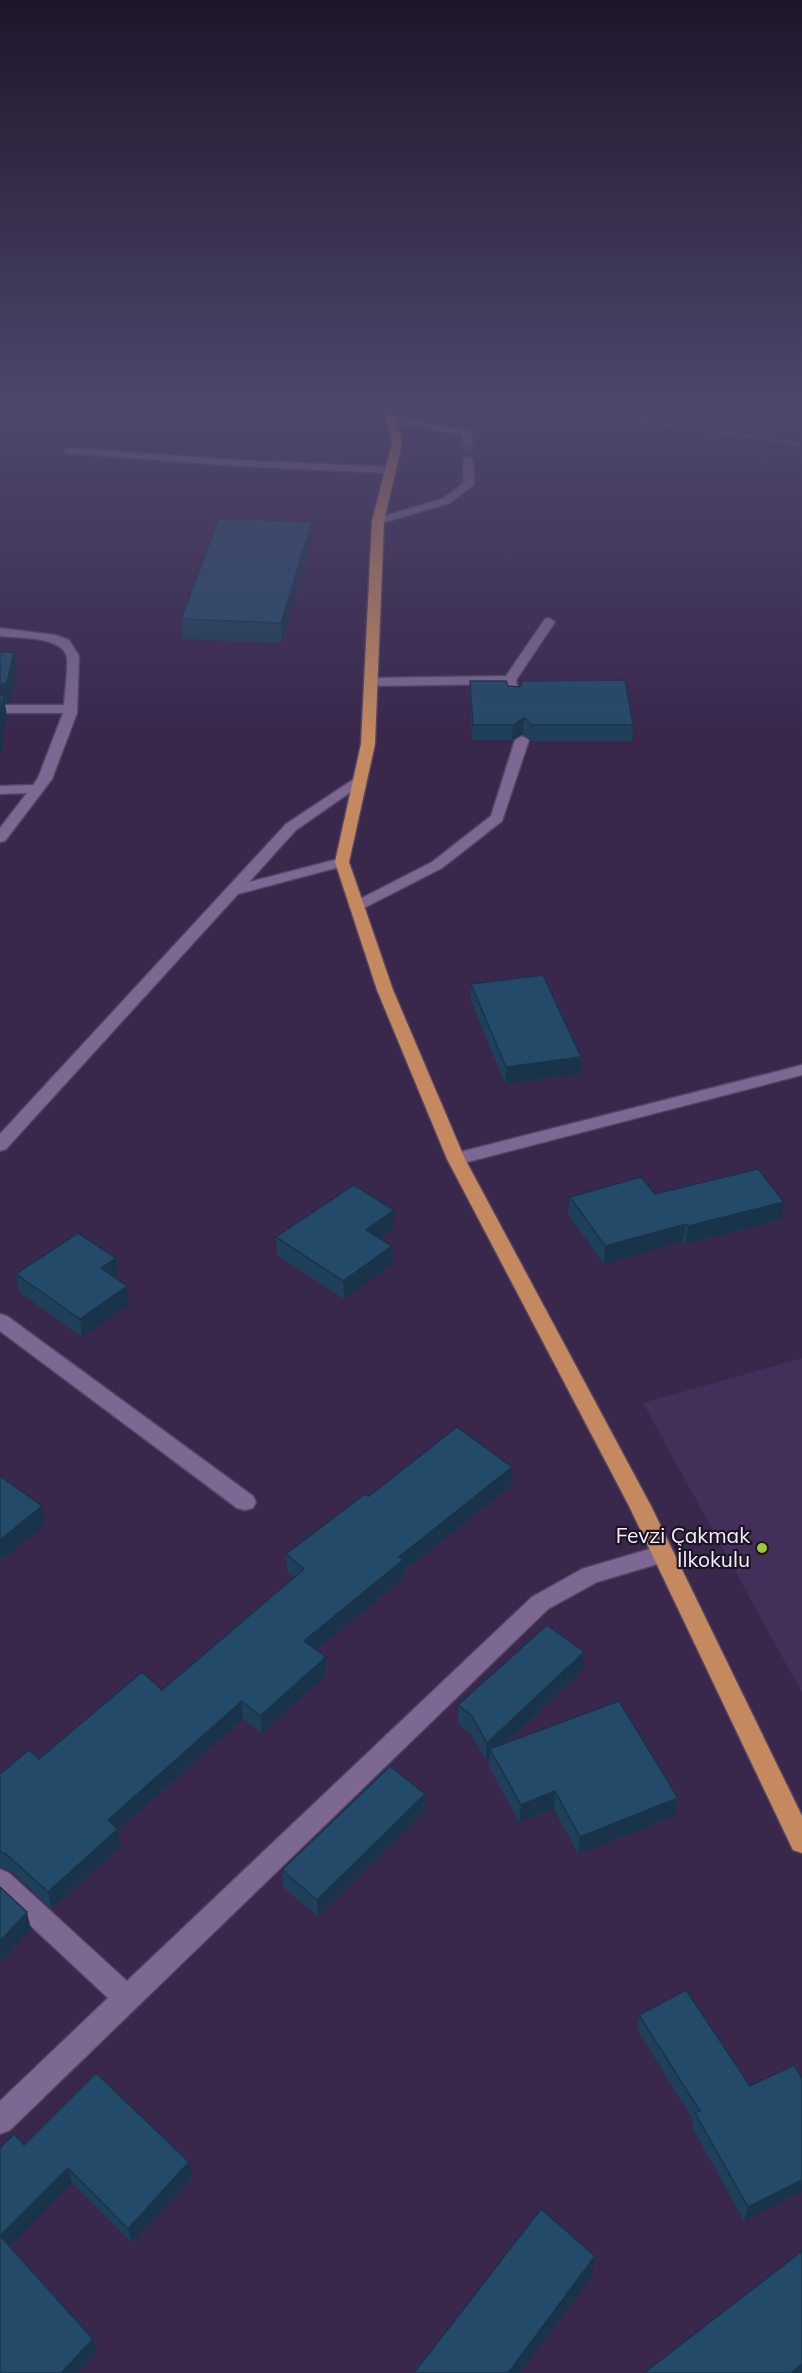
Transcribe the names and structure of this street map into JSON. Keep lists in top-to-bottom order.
{
  "places": ["Fevzi Çakmak İlkokulu"]
}
